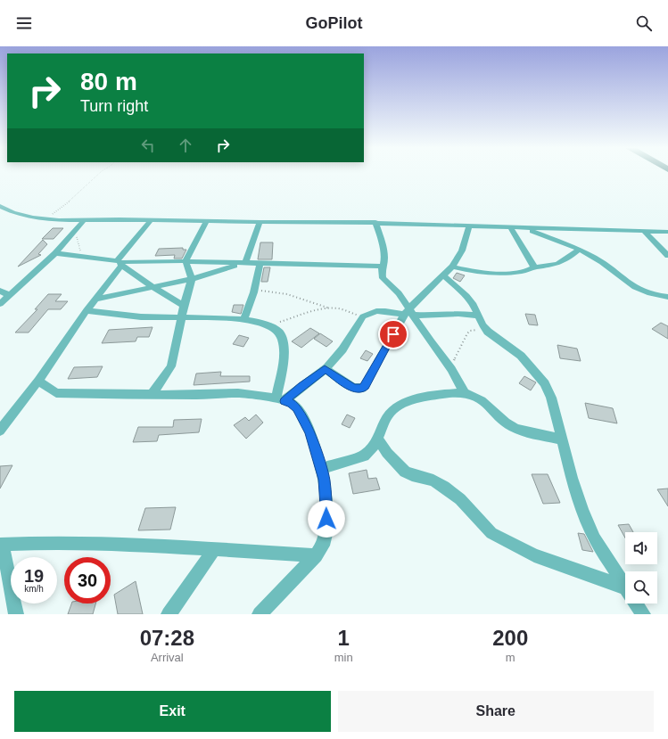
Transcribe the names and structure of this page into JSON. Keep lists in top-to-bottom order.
{
  "page": {
    "header": "GoPilot",
    "turn": ["80 m", "Turn right"],
    "speed": "19 km/h",
    "limit": "30",
    "eta": [
      "07:28",
      "Arrival",
      "1",
      "min",
      "200",
      "m"
    ],
    "buttons": ["Exit", "Share"]
  }
}
